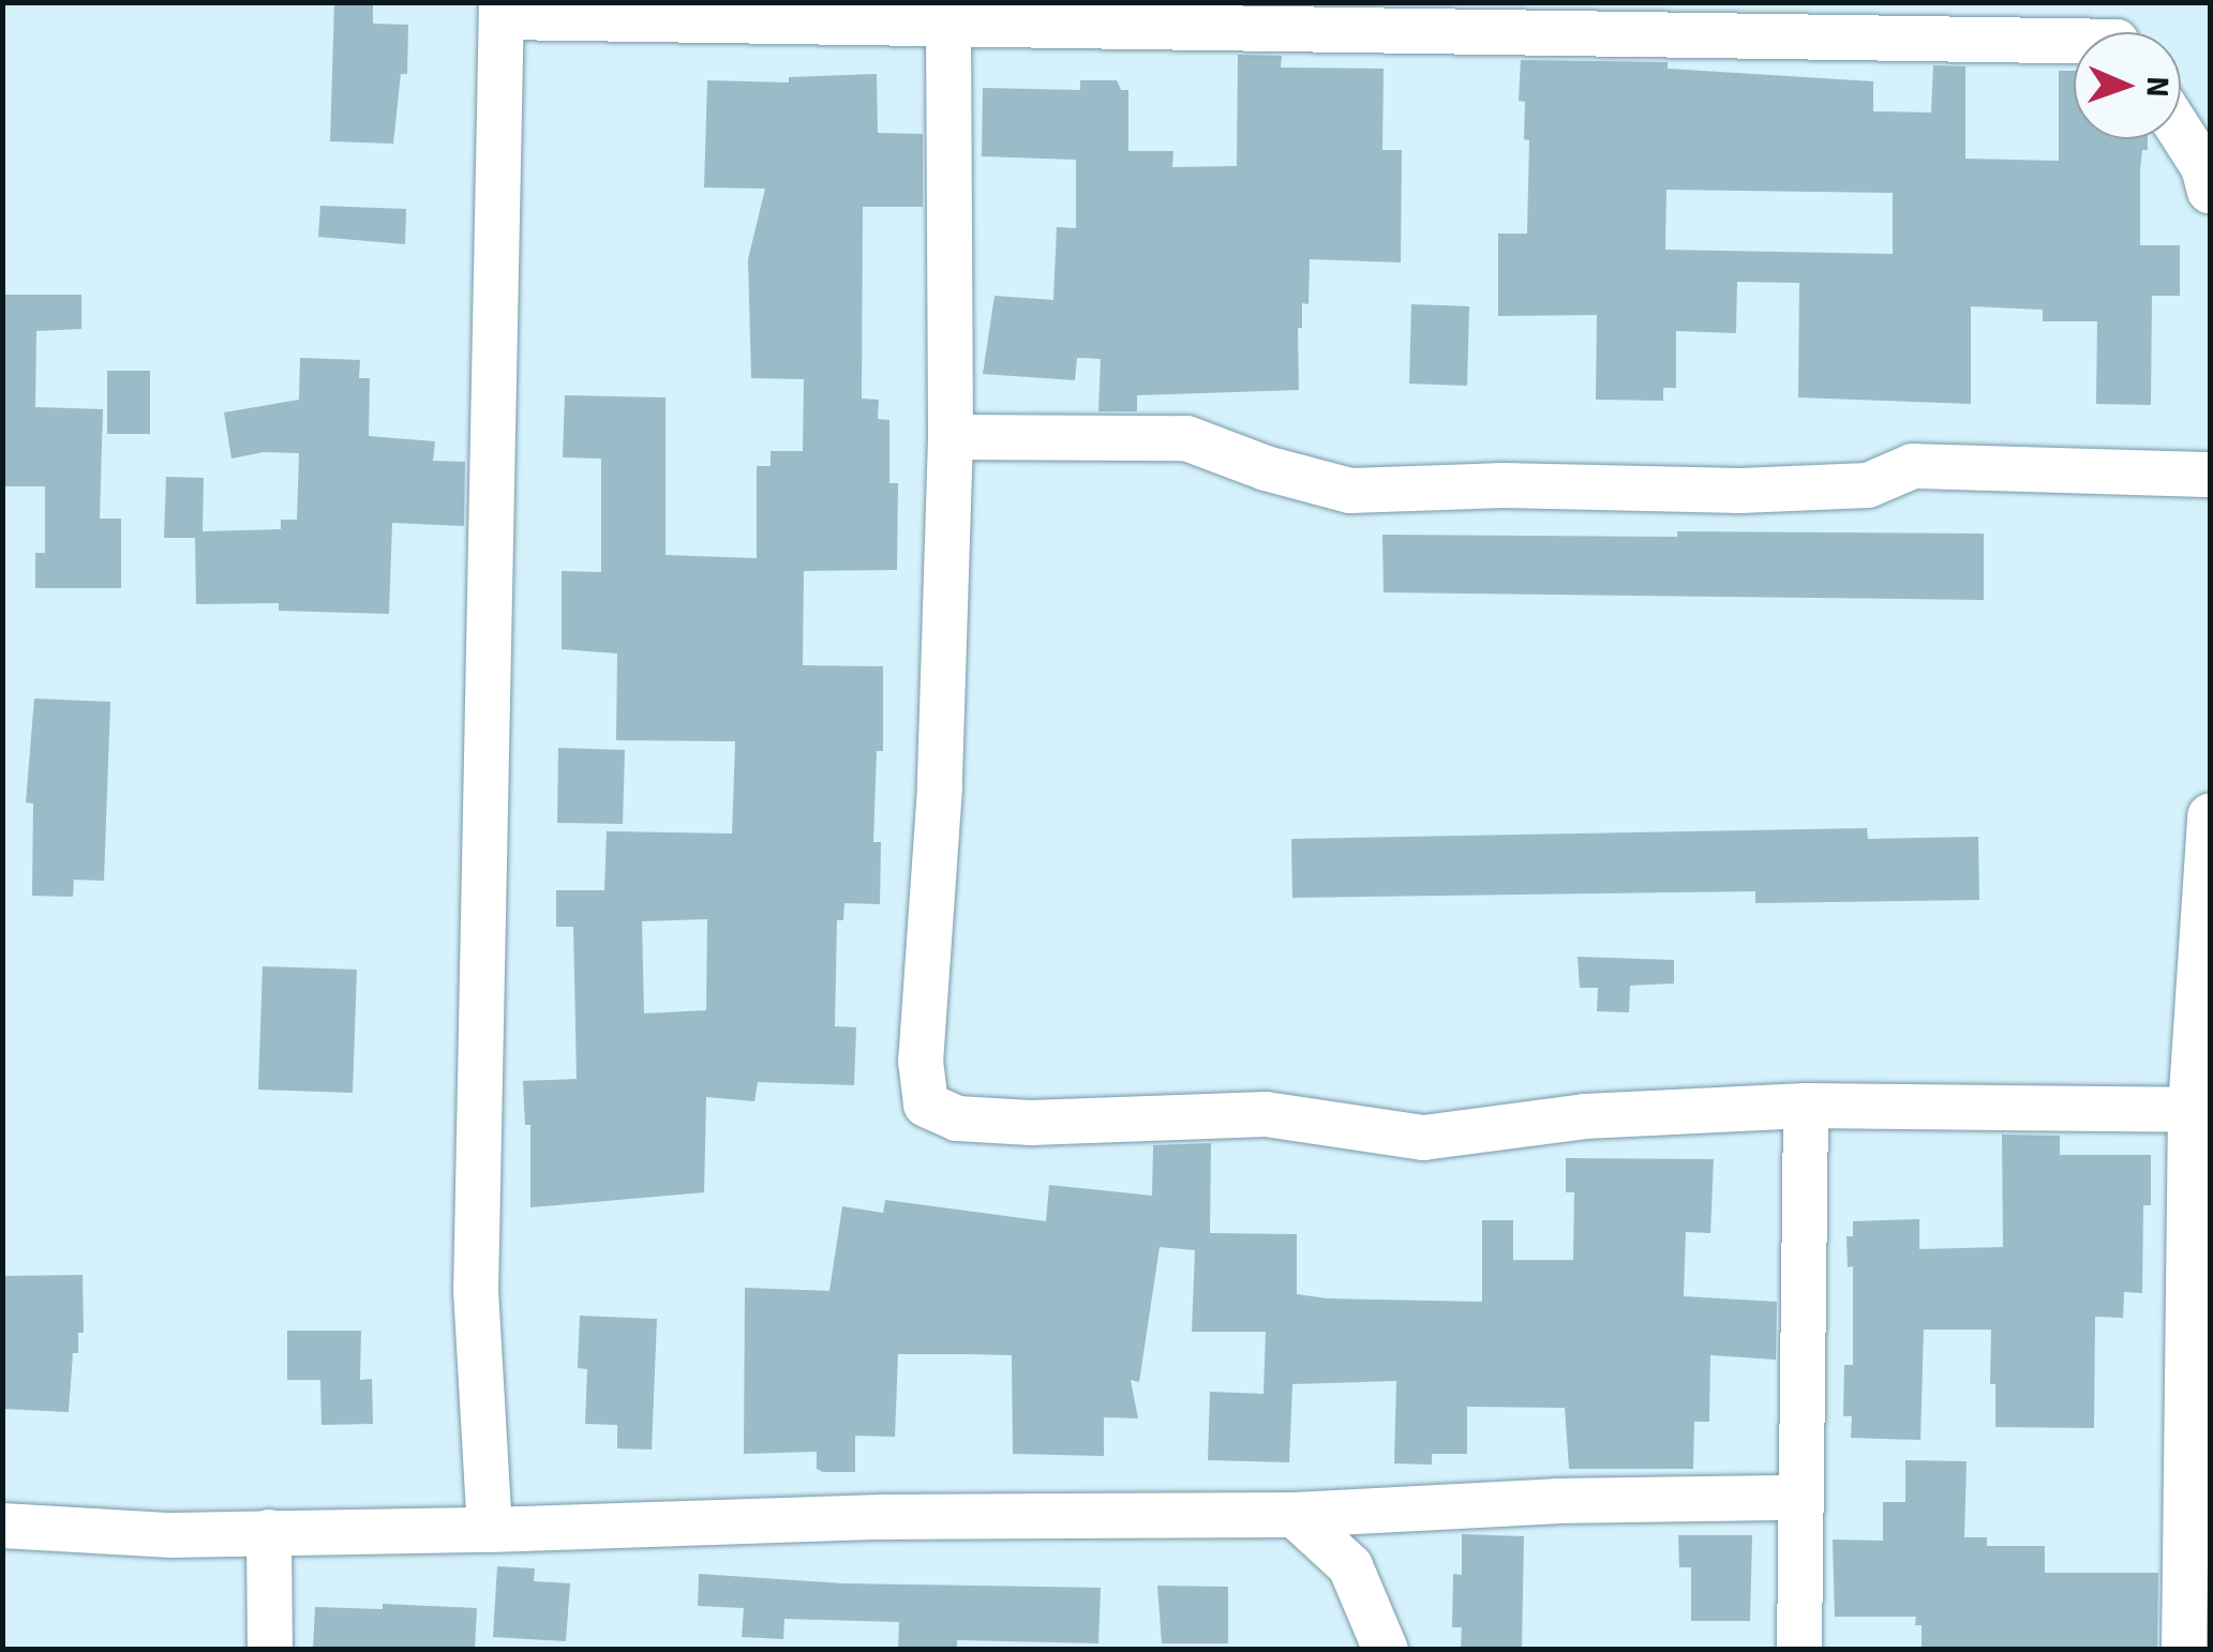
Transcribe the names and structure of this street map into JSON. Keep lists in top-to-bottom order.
{
  "north": "right"
}
